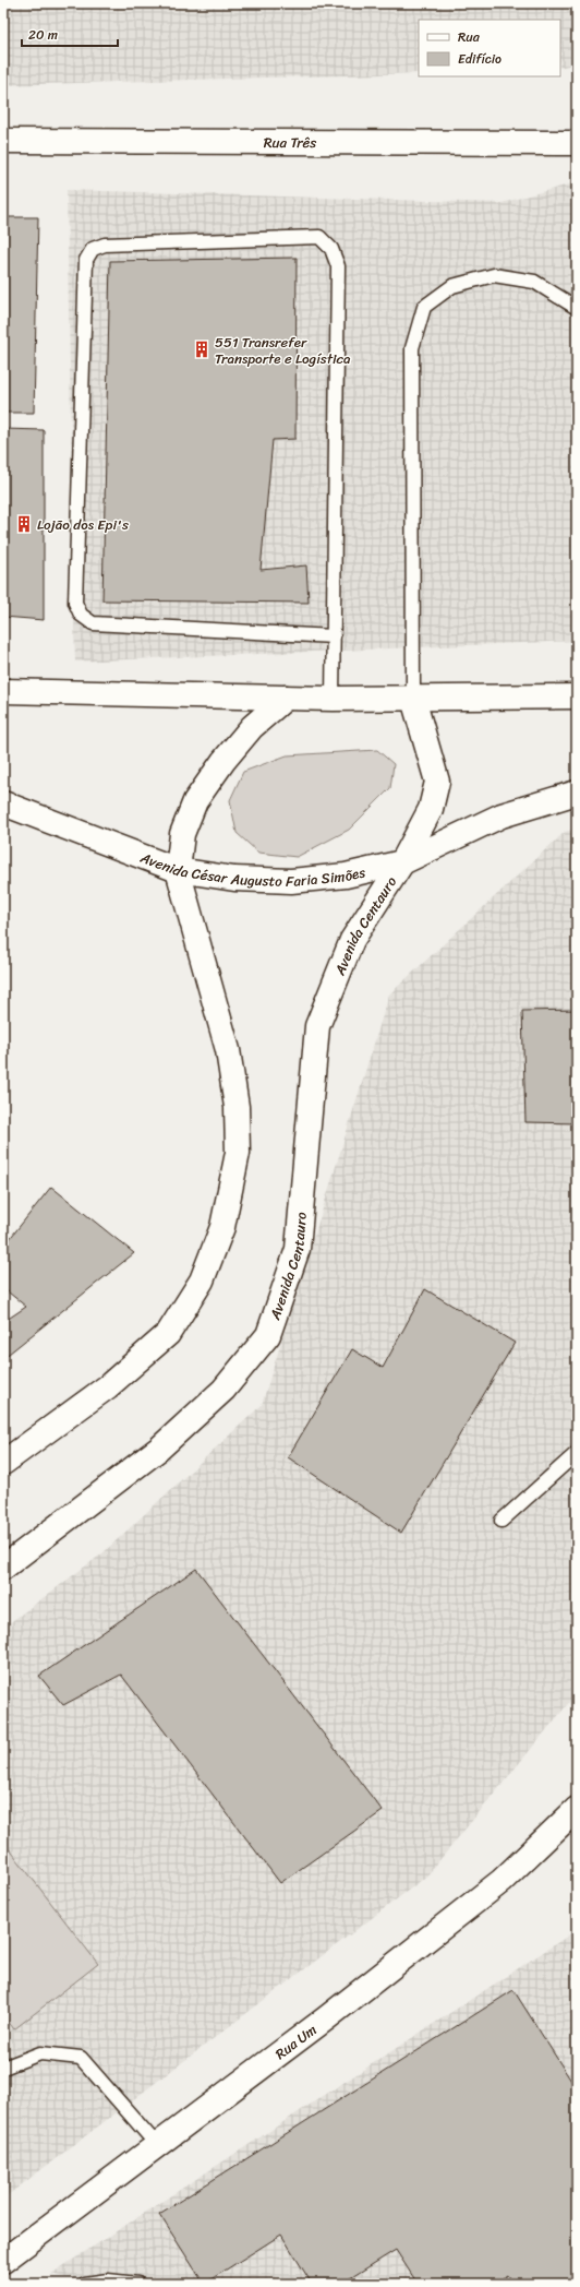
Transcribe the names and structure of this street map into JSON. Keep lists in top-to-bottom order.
{
  "streets": {
    "street": [
      "Rua Três",
      "Avenida César Augusto Faria Simões",
      "Avenida Centauro",
      "Rua Um"
    ]
  },
  "crossings": [
    ["Avenida César Augusto Faria Simões", "Avenida Centauro"]
  ],
  "places": {
    "building": ["551 Transrefer Transporte e Logística", "Lojão dos Epi's"]
  },
  "legend": ["Rua", "Edifício"],
  "scale_bar": "20 m"
}
